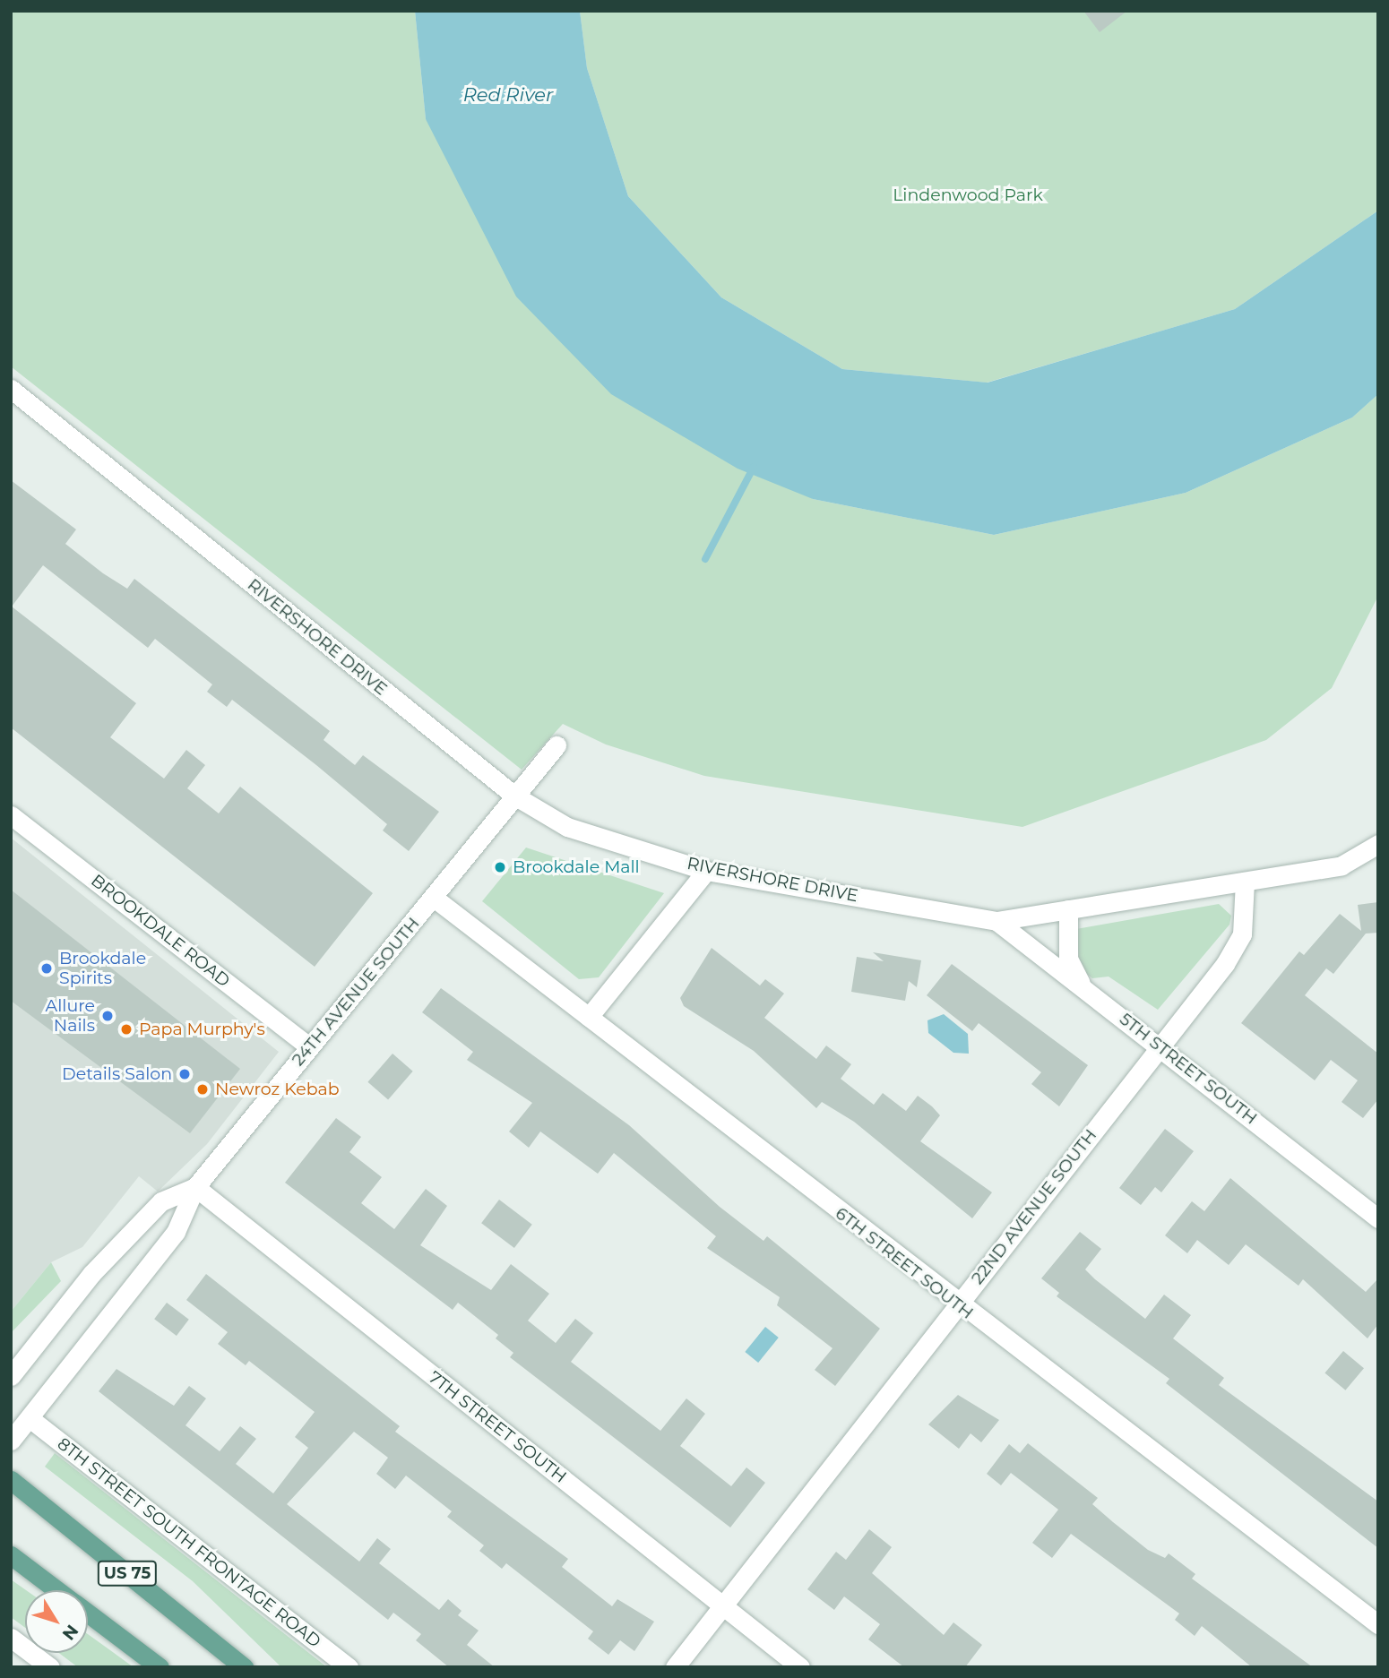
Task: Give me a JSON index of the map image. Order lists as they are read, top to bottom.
{
  "streets": {
    "main road": ["US 75"],
    "street": [
      "RIVERSHORE DRIVE",
      "BROOKDALE ROAD",
      "24TH AVENUE SOUTH",
      "5TH STREET SOUTH",
      "22ND AVENUE SOUTH",
      "6TH STREET SOUTH",
      "7TH STREET SOUTH",
      "8TH STREET SOUTH FRONTAGE ROAD"
    ]
  },
  "crossings": [
    ["RIVERSHORE DRIVE", "24TH AVENUE SOUTH"],
    ["RIVERSHORE DRIVE", "5TH STREET SOUTH"],
    ["RIVERSHORE DRIVE", "22ND AVENUE SOUTH"],
    ["BROOKDALE ROAD", "24TH AVENUE SOUTH"],
    ["24TH AVENUE SOUTH", "6TH STREET SOUTH"],
    ["24TH AVENUE SOUTH", "7TH STREET SOUTH"],
    ["24TH AVENUE SOUTH", "8TH STREET SOUTH FRONTAGE ROAD"],
    ["5TH STREET SOUTH", "22ND AVENUE SOUTH"],
    ["22ND AVENUE SOUTH", "6TH STREET SOUTH"],
    ["22ND AVENUE SOUTH", "7TH STREET SOUTH"]
  ],
  "water": ["Red River"],
  "parks": ["Lindenwood Park"],
  "places": [
    "Brookdale Mall",
    "Brookdale Spirits",
    "Allure Nails",
    "Papa Murphy's",
    "Details Salon",
    "Newroz Kebab"
  ],
  "north": "bottom right"
}
